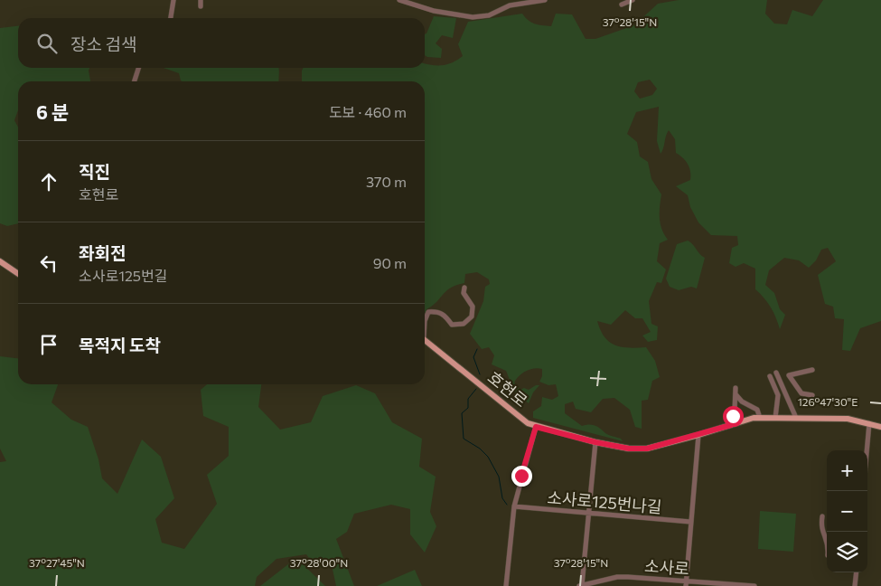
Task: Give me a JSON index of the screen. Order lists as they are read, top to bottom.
{
  "streets": {
    "main road": ["호현로"],
    "street": ["소사로125번나길", "소사로"]
  },
  "page": {
    "search": "장소 검색",
    "heading": ["6 분", "도보 · 460 m"],
    "list": [
      ["직진", "호현로", "370 m"],
      ["좌회전", "소사로125번길", "90 m"],
      "목적지 도착"
    ],
    "map_buttons": ["+", "−"]
  },
  "coordinates": [
    "37°28'15\"N",
    "126°47'30\"E",
    "37°27'45\"N",
    "37°28'00\"N"
  ]
}
